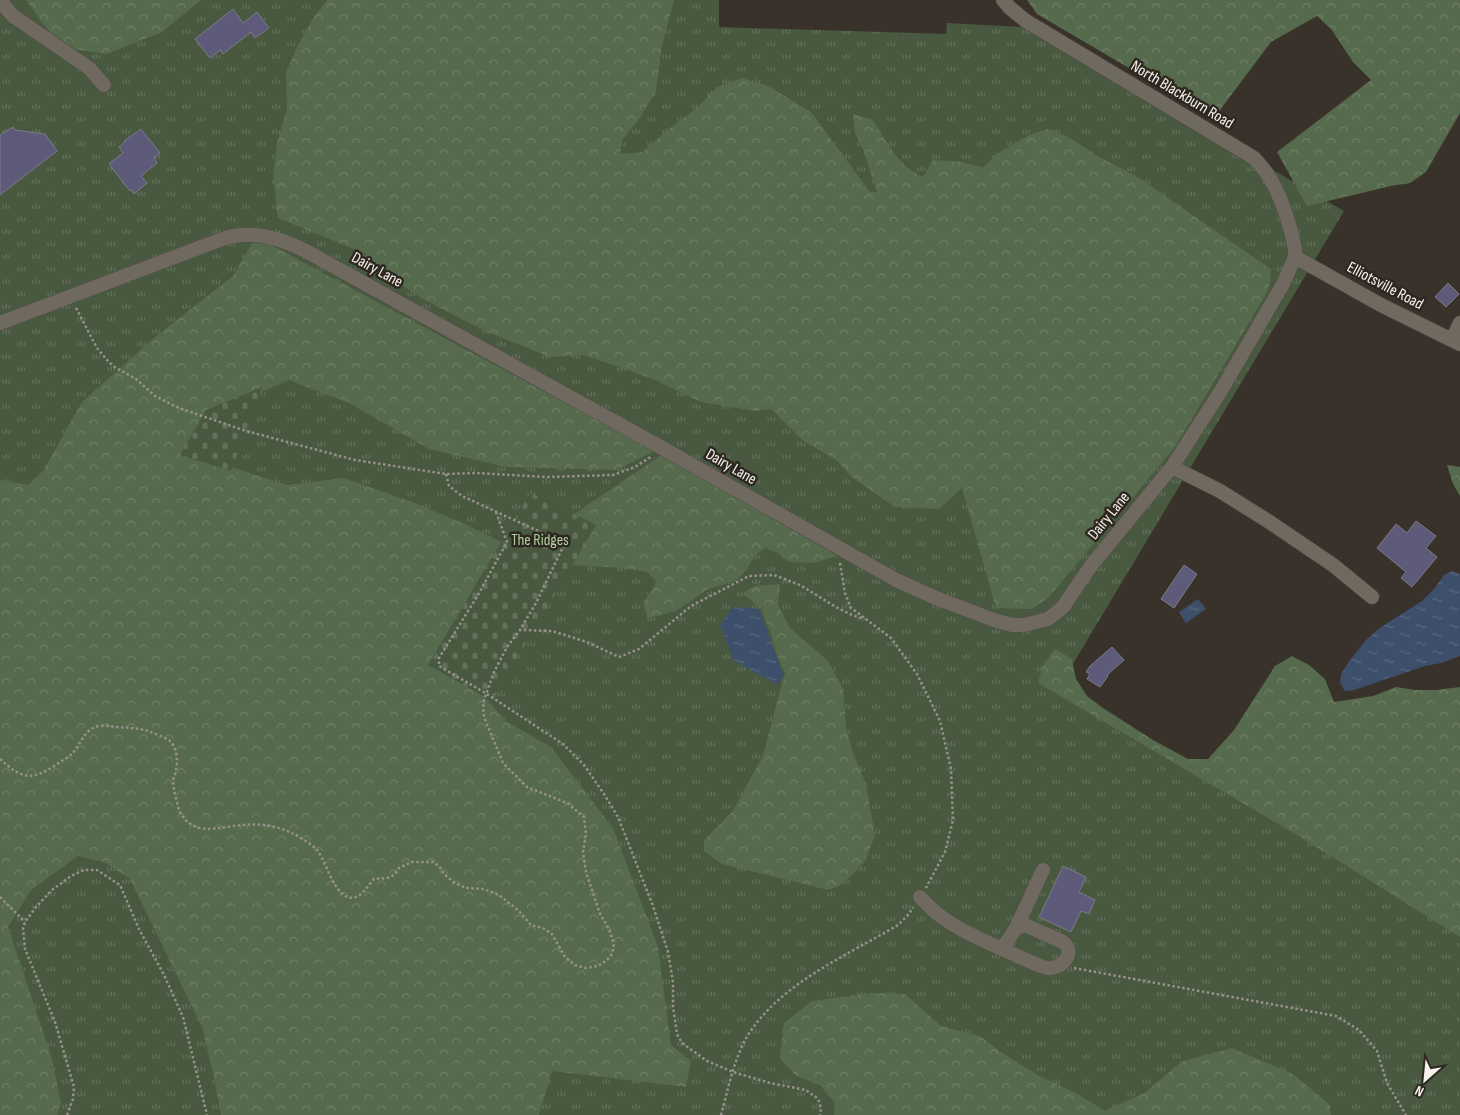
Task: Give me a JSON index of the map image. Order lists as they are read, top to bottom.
{
  "streets": {
    "street": ["North Blackburn Road", "Dairy Lane", "Elliotsville Road"]
  },
  "crossings": [
    ["North Blackburn Road", "Dairy Lane"],
    ["North Blackburn Road", "Elliotsville Road"],
    ["Dairy Lane", "Elliotsville Road"]
  ],
  "parks": ["The Ridges"],
  "north": "bottom left"
}
